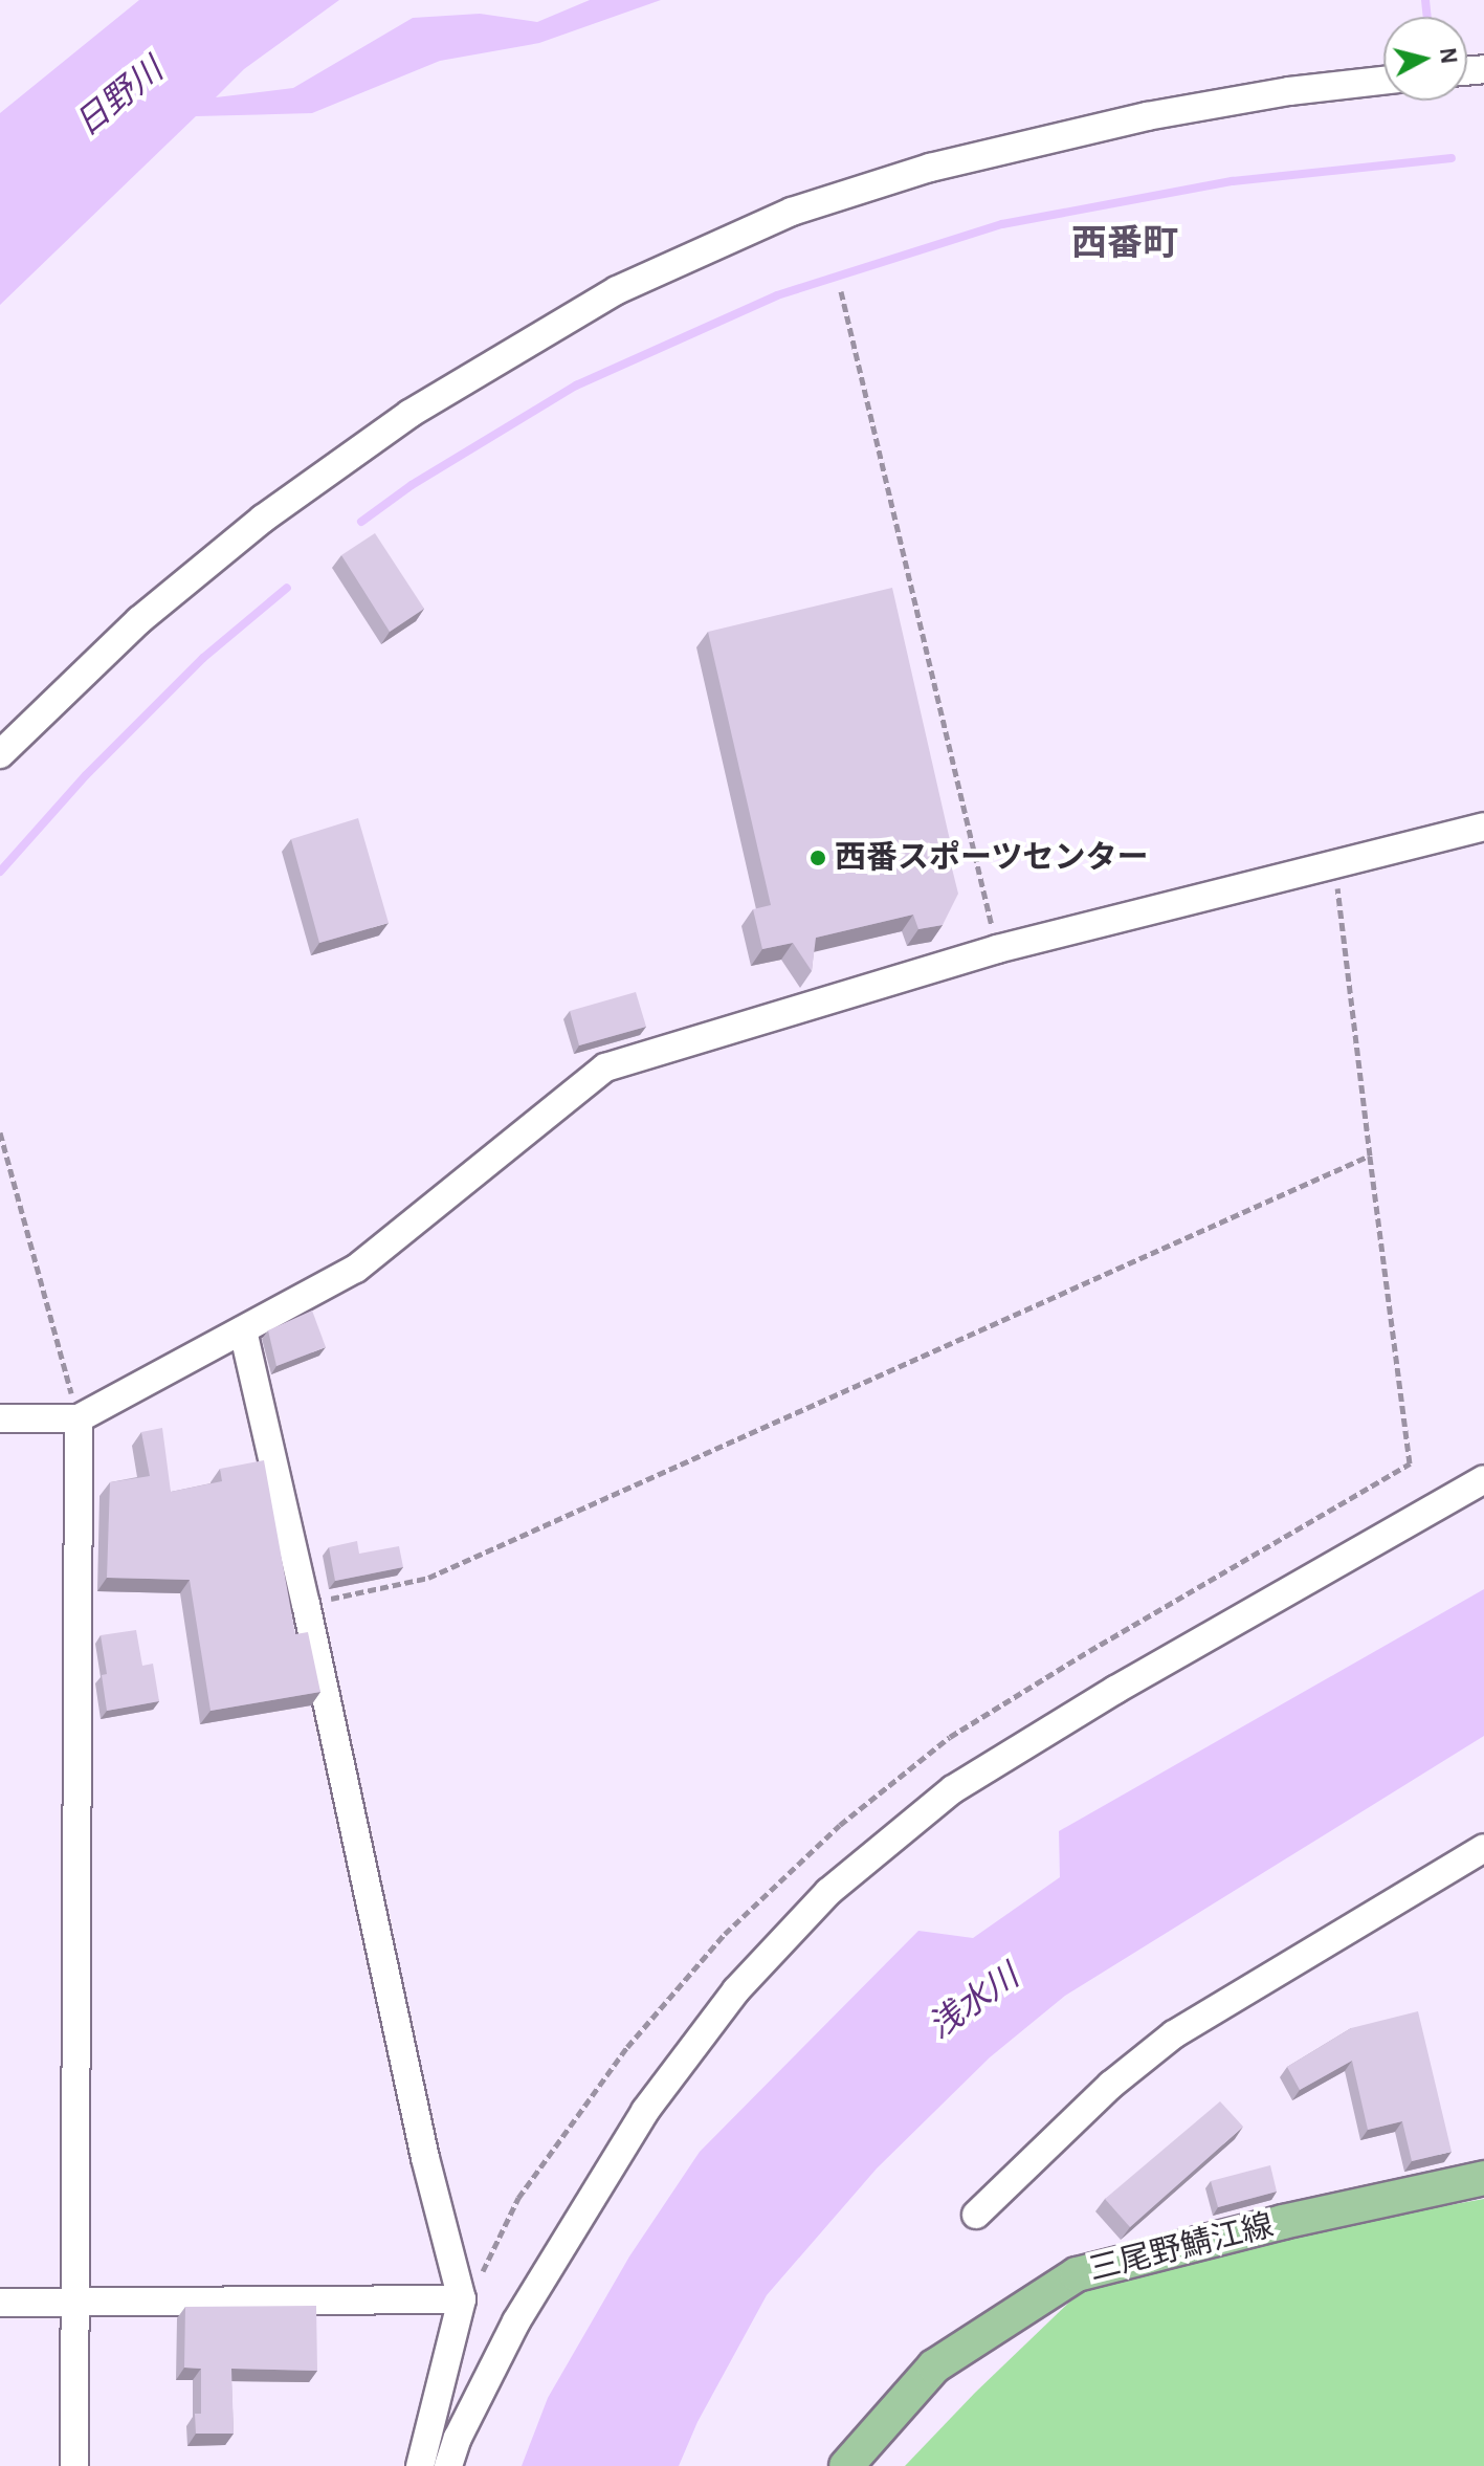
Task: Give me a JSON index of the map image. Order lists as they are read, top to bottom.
{
  "streets": {
    "main road": ["三尾野鯖江線"]
  },
  "districts": ["西番町"],
  "water": ["日野川", "浅水川"],
  "places": ["西番スポーツセンター"],
  "north": "right"
}
